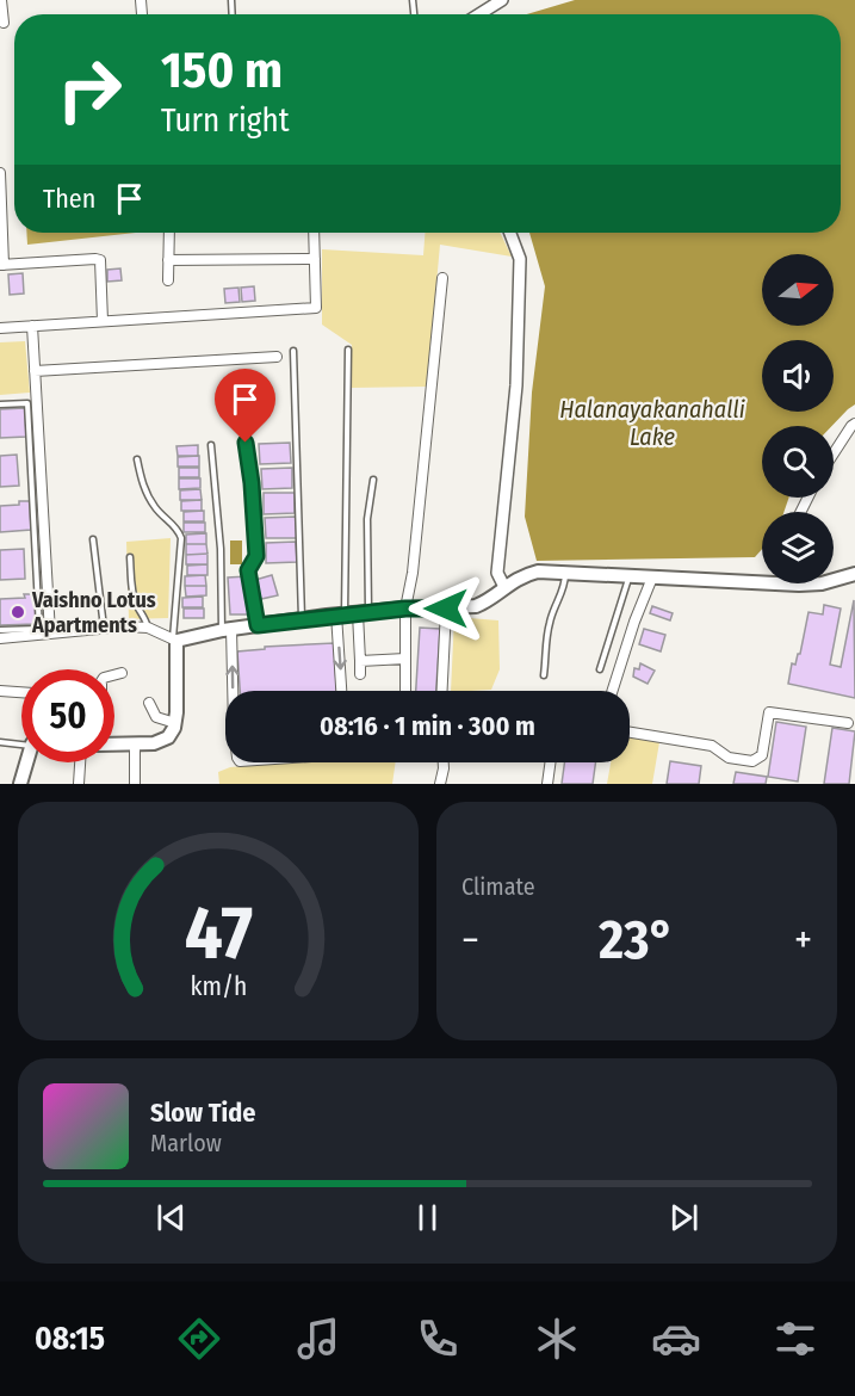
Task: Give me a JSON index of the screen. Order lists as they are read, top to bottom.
{
  "water": ["Halanayakanahalli Lake"],
  "places": ["Vaishno Lotus Apartments"],
  "north": "right",
  "page": {
    "turn": ["150 m", "Turn right"],
    "then": "Then",
    "limit": "50",
    "trip": "08:16 · 1 min · 300 m",
    "tile": "Climate",
    "heat": ["−", "23°", "+"],
    "song": ["Slow Tide", "Marlow"],
    "tabs": "08:15",
    "gauge": ["47", "km/h"]
  }
}
